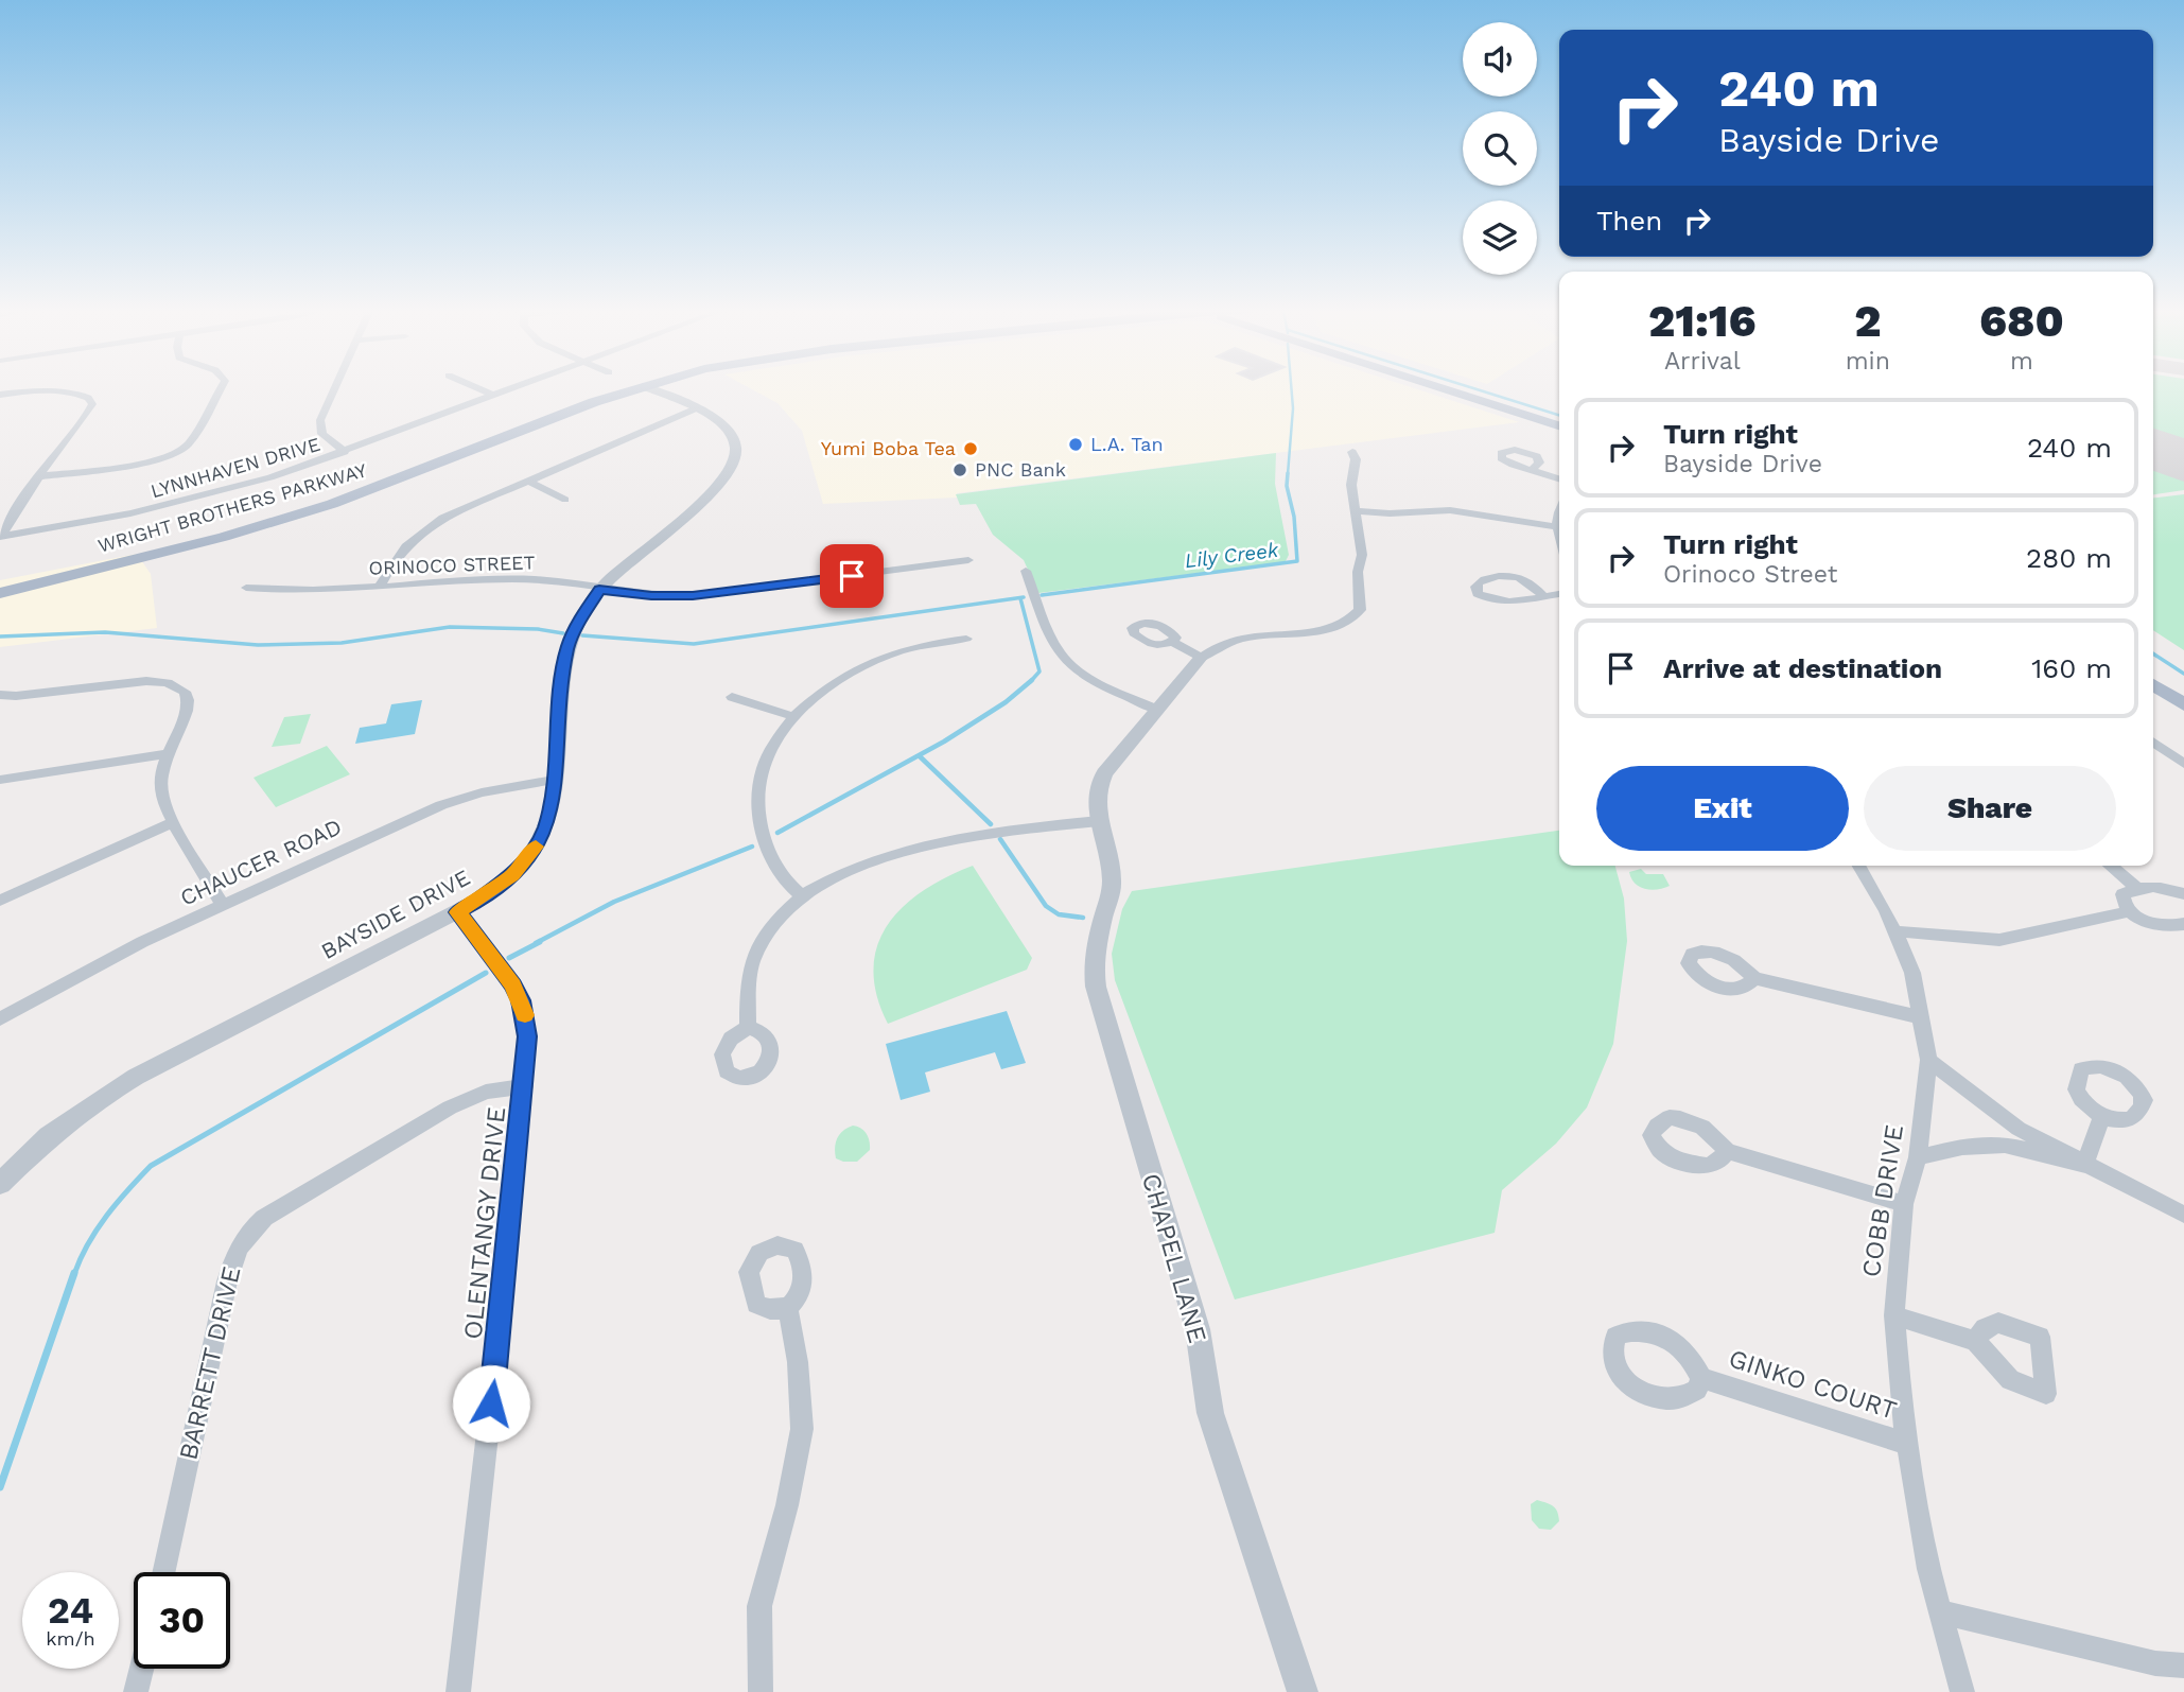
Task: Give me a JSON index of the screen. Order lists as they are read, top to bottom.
{
  "streets": {
    "main road": ["WRIGHT BROTHERS PARKWAY"],
    "street": [
      "LYNNHAVEN DRIVE",
      "ORINOCO STREET",
      "CHAUCER ROAD",
      "BAYSIDE DRIVE",
      "COBB DRIVE",
      "OLENTANGY DRIVE",
      "CHAPEL LANE",
      "BARRETT DRIVE",
      "GINKO COURT"
    ]
  },
  "crossings": [
    ["ORINOCO STREET", "BAYSIDE DRIVE"],
    ["CHAUCER ROAD", "BAYSIDE DRIVE"],
    ["BAYSIDE DRIVE", "OLENTANGY DRIVE"],
    ["COBB DRIVE", "GINKO COURT"],
    ["OLENTANGY DRIVE", "BARRETT DRIVE"]
  ],
  "water": ["Lily Creek"],
  "places": ["L.A. Tan", "Yumi Boba Tea", "PNC Bank"],
  "page": {
    "turn": ["240 m", "Bayside Drive"],
    "then": "Then",
    "eta": [
      "21:16",
      "Arrival",
      "2",
      "min",
      "680",
      "m"
    ],
    "list": [
      {
        "name": "Turn right",
        "note": "Bayside Drive",
        "value": "240 m"
      },
      {
        "name": "Turn right",
        "note": "Orinoco Street",
        "value": "280 m"
      },
      {
        "name": "Arrive at destination",
        "value": "160 m"
      }
    ],
    "buttons": ["Exit", "Share"],
    "speed": "24 km/h",
    "limit": "30"
  }
}
